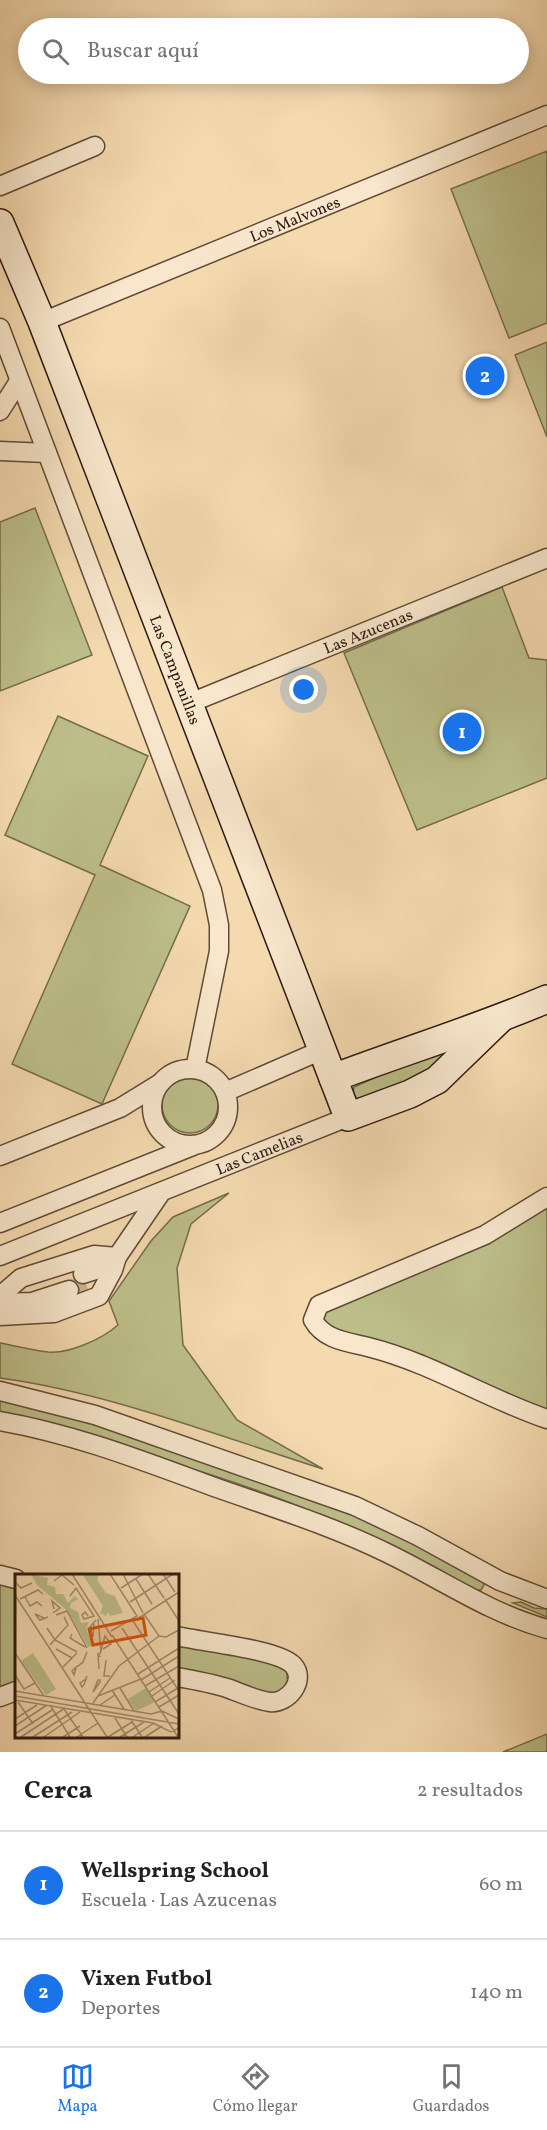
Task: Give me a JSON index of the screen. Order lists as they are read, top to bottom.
{
  "streets": {
    "street": [
      "Los Malvones",
      "Las Azucenas",
      "Las Campanillas",
      "Las Camelias"
    ]
  },
  "crossings": [
    ["Los Malvones", "Las Campanillas"],
    ["Las Azucenas", "Las Campanillas"],
    ["Las Campanillas", "Las Camelias"]
  ],
  "page": {
    "search": "Buscar aquí",
    "pins": ["2", "1"],
    "heading": ["Cerca", "2 resultados"],
    "list": [
      {
        "mark": "1",
        "name": "Wellspring School",
        "note": "Escuela · Las Azucenas",
        "value": "60 m"
      },
      {
        "mark": "2",
        "name": "Vixen Futbol",
        "note": "Deportes",
        "value": "140 m"
      }
    ],
    "nav": ["Mapa", "Cómo llegar", "Guardados"]
  }
}
